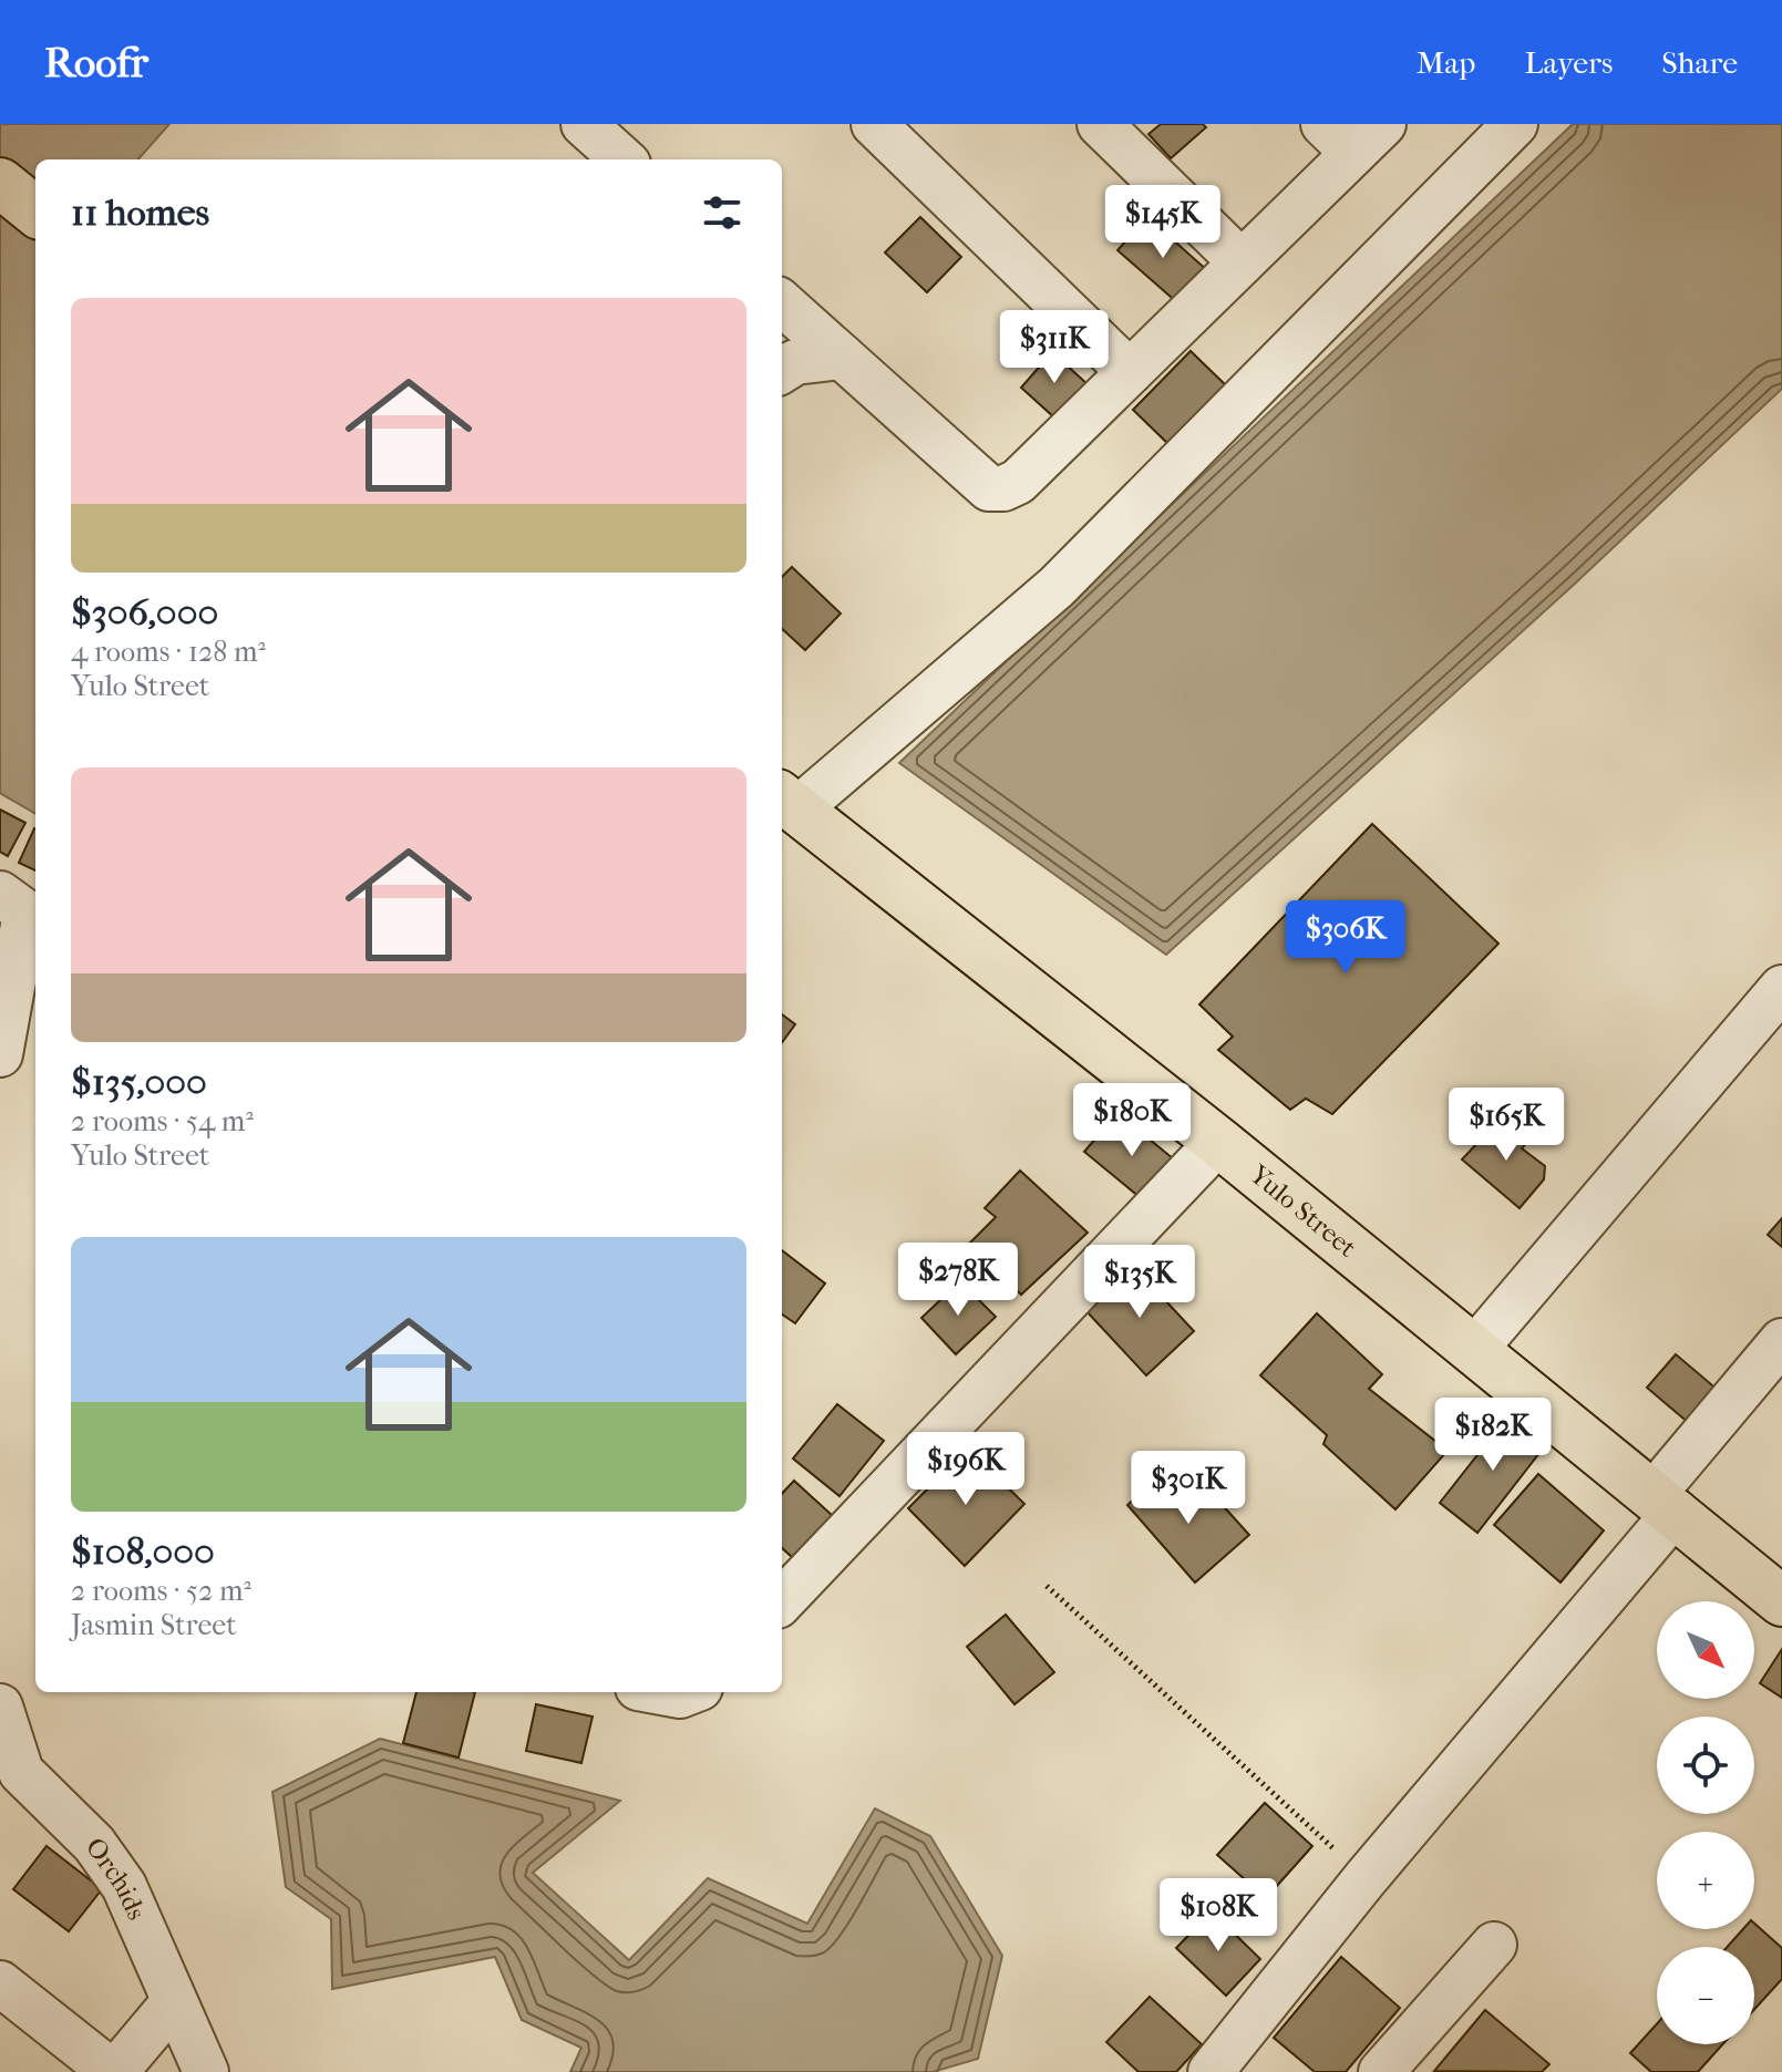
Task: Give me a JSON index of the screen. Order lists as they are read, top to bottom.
{
  "streets": {
    "main road": ["Yulo Street"],
    "street": ["Orchids"]
  },
  "north": "bottom right",
  "page": {
    "header": "Roofr",
    "nav": ["Map", "Layers", "Share"],
    "heading": "11 homes",
    "price": [
      "$145K",
      "$311K",
      "$306K",
      "$180K",
      "$165K",
      "$278K",
      "$135K",
      "$182K",
      "$196K",
      "$301K",
      "$108K"
    ],
    "list": [
      {
        "name": "$306,000",
        "note": "4 rooms · 128 m² · Yulo Street"
      },
      {
        "name": "$135,000",
        "note": "2 rooms · 54 m² · Yulo Street"
      },
      {
        "name": "$108,000",
        "note": "2 rooms · 52 m² · Jasmin Street"
      }
    ],
    "map_buttons": ["+", "−"]
  }
}
